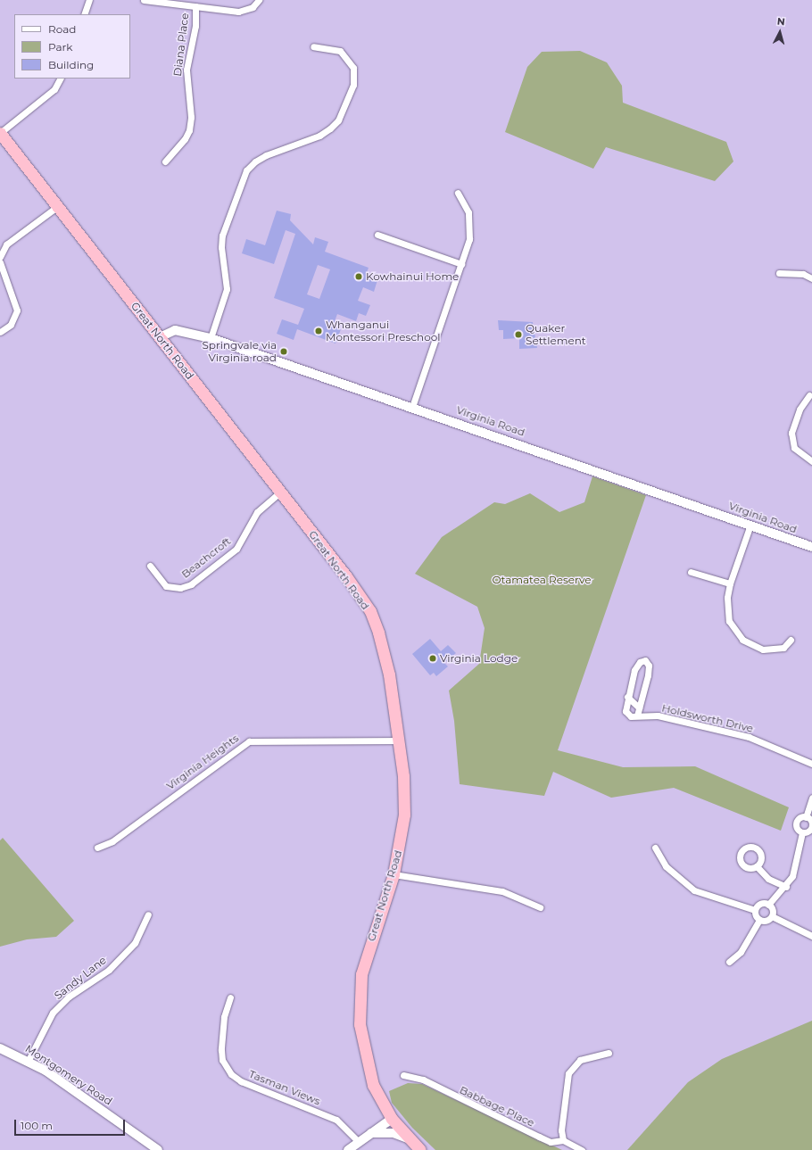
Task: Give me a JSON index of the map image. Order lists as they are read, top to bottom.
{
  "streets": {
    "highway": ["Great North Road"],
    "street": [
      "Diana Place",
      "Virginia Road",
      "Beachcroft",
      "Holdsworth Drive",
      "Virginia Heights",
      "Sandy Lane",
      "Montgomery Road",
      "Tasman Views",
      "Babbage Place"
    ]
  },
  "crossings": [
    ["Great North Road", "Virginia Road"],
    ["Great North Road", "Beachcroft"],
    ["Great North Road", "Virginia Heights"],
    ["Sandy Lane", "Montgomery Road"]
  ],
  "parks": ["Otamatea Reserve"],
  "places": [
    "Kowhainui Home",
    "Whanganui Montessori Preschool",
    "Quaker Settlement",
    "Springvale via Virginia road",
    "Virginia Lodge"
  ],
  "legend": ["Road", "Park", "Building"],
  "scale_bar": "100 m",
  "north": "top"
}
